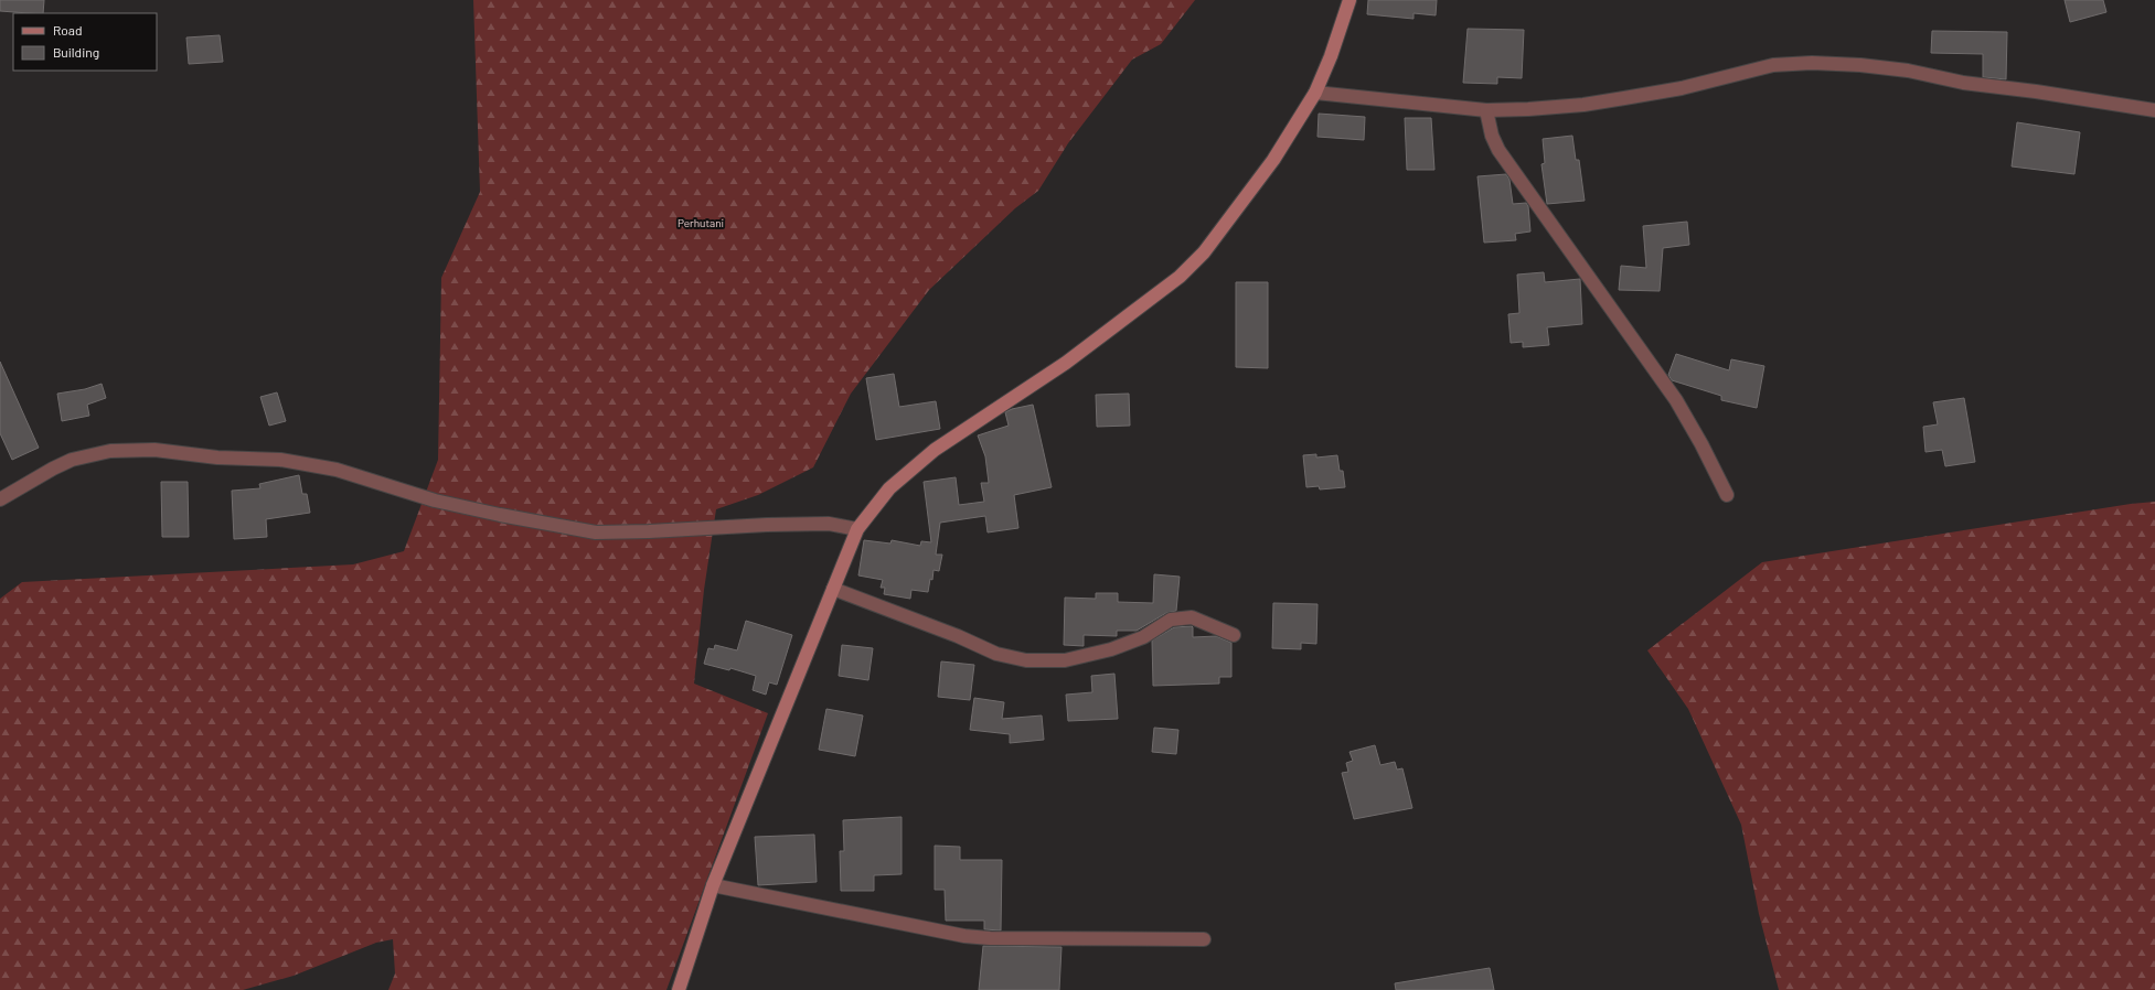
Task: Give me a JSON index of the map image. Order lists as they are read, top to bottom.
{
  "parks": ["Perhutani"],
  "legend": ["Road", "Building"]
}
